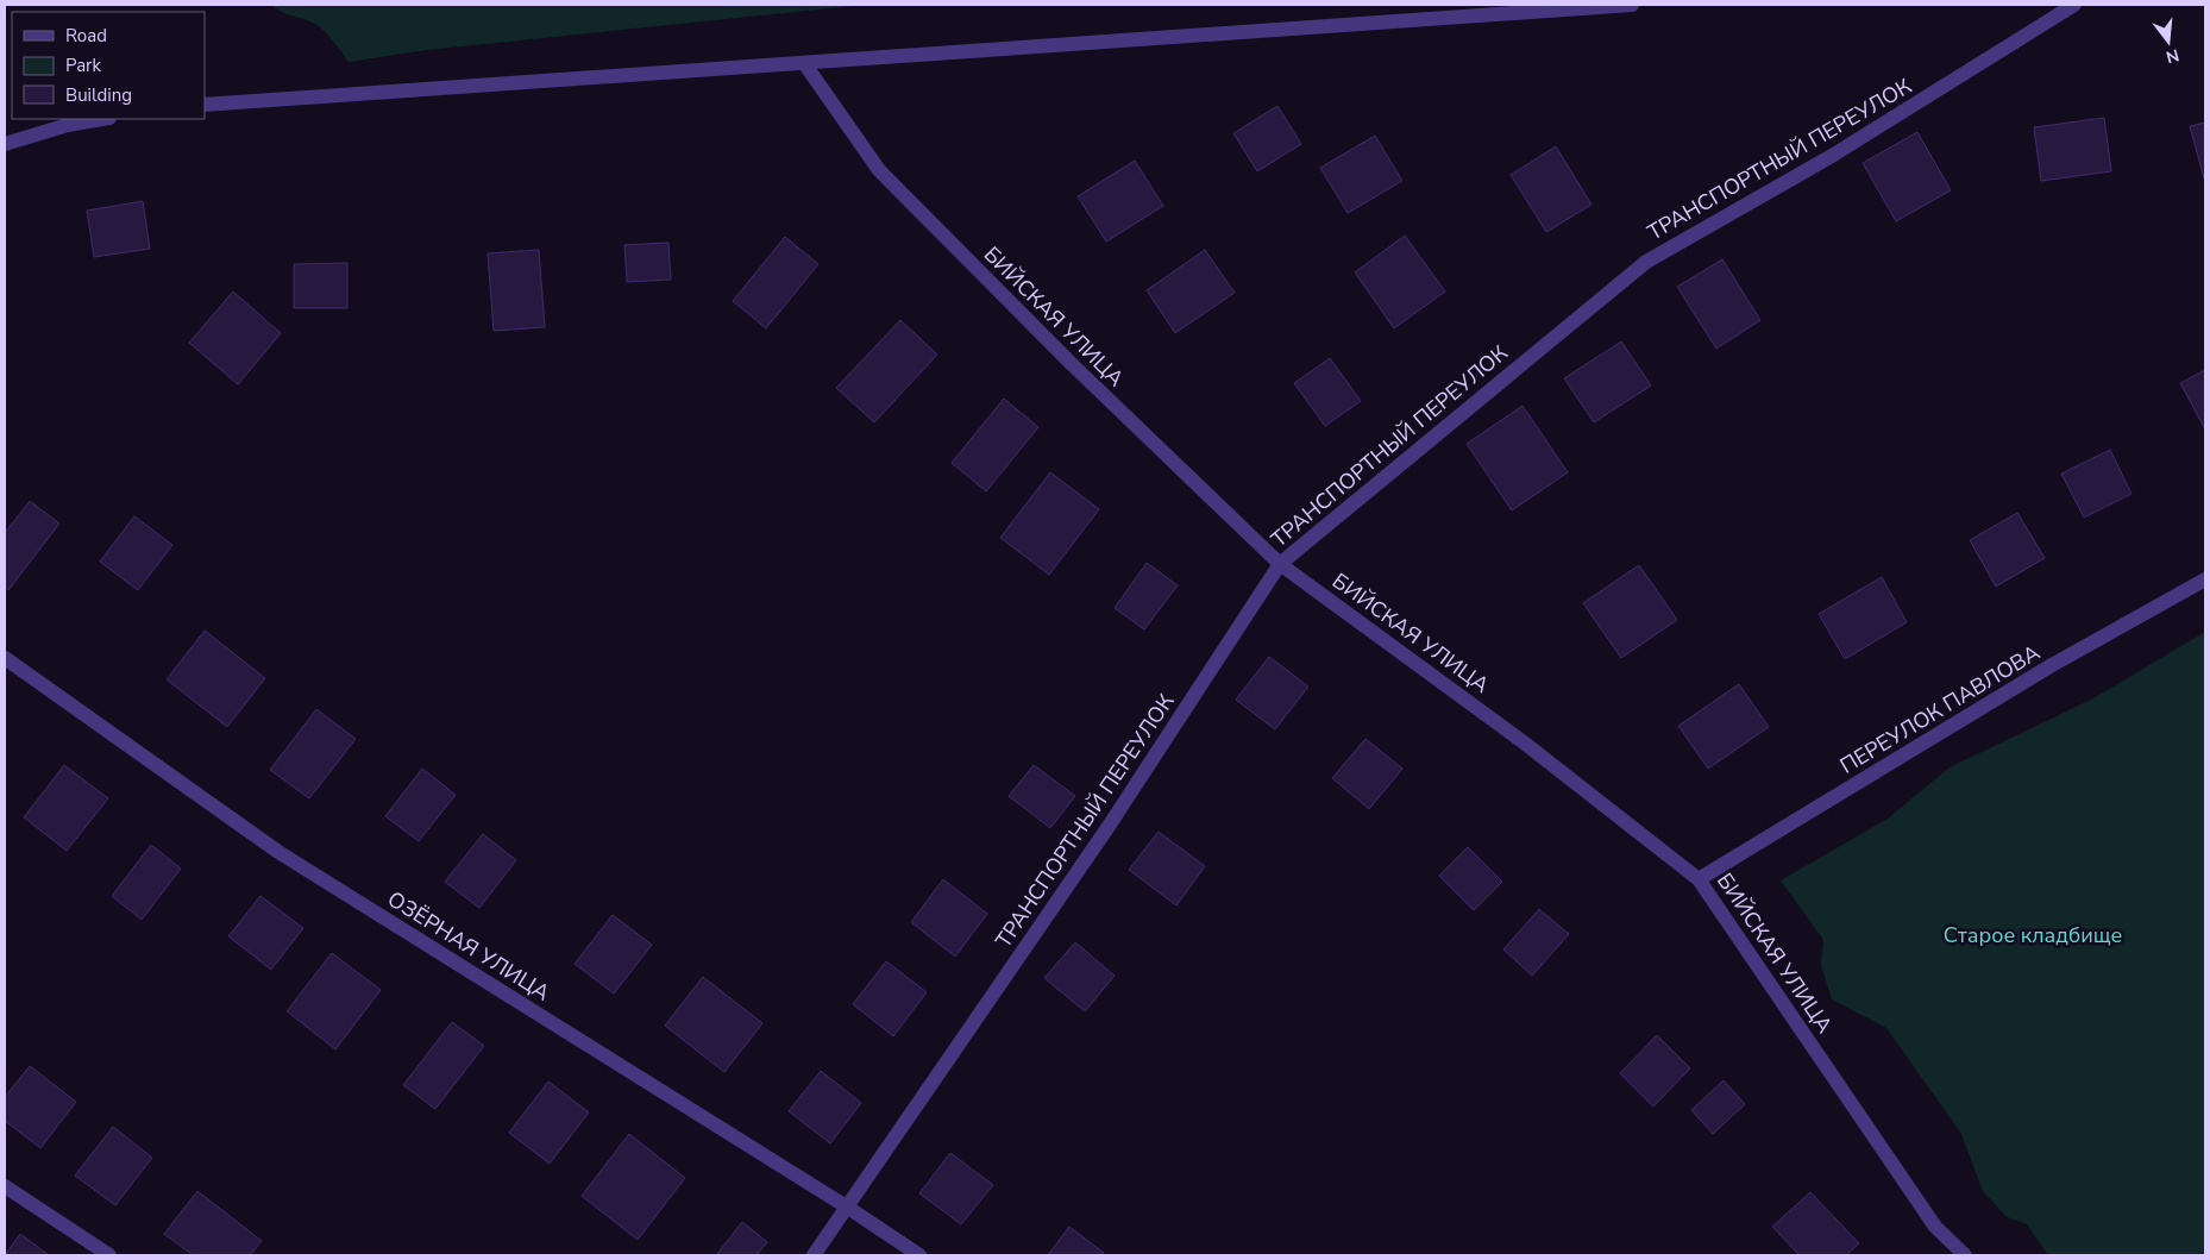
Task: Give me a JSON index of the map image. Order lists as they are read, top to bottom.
{
  "streets": {
    "street": [
      "ТРАНСПОРТНЫЙ ПЕРЕУЛОК",
      "БИЙСКАЯ УЛИЦА",
      "ПЕРЕУЛОК ПАВЛОВА",
      "ОЗЁРНАЯ УЛИЦА"
    ]
  },
  "crossings": [
    ["ТРАНСПОРТНЫЙ ПЕРЕУЛОК", "БИЙСКАЯ УЛИЦА"],
    ["ТРАНСПОРТНЫЙ ПЕРЕУЛОК", "ОЗЁРНАЯ УЛИЦА"],
    ["БИЙСКАЯ УЛИЦА", "ПЕРЕУЛОК ПАВЛОВА"]
  ],
  "parks": ["Старое кладбище"],
  "legend": ["Road", "Park", "Building"],
  "north": "bottom"
}
